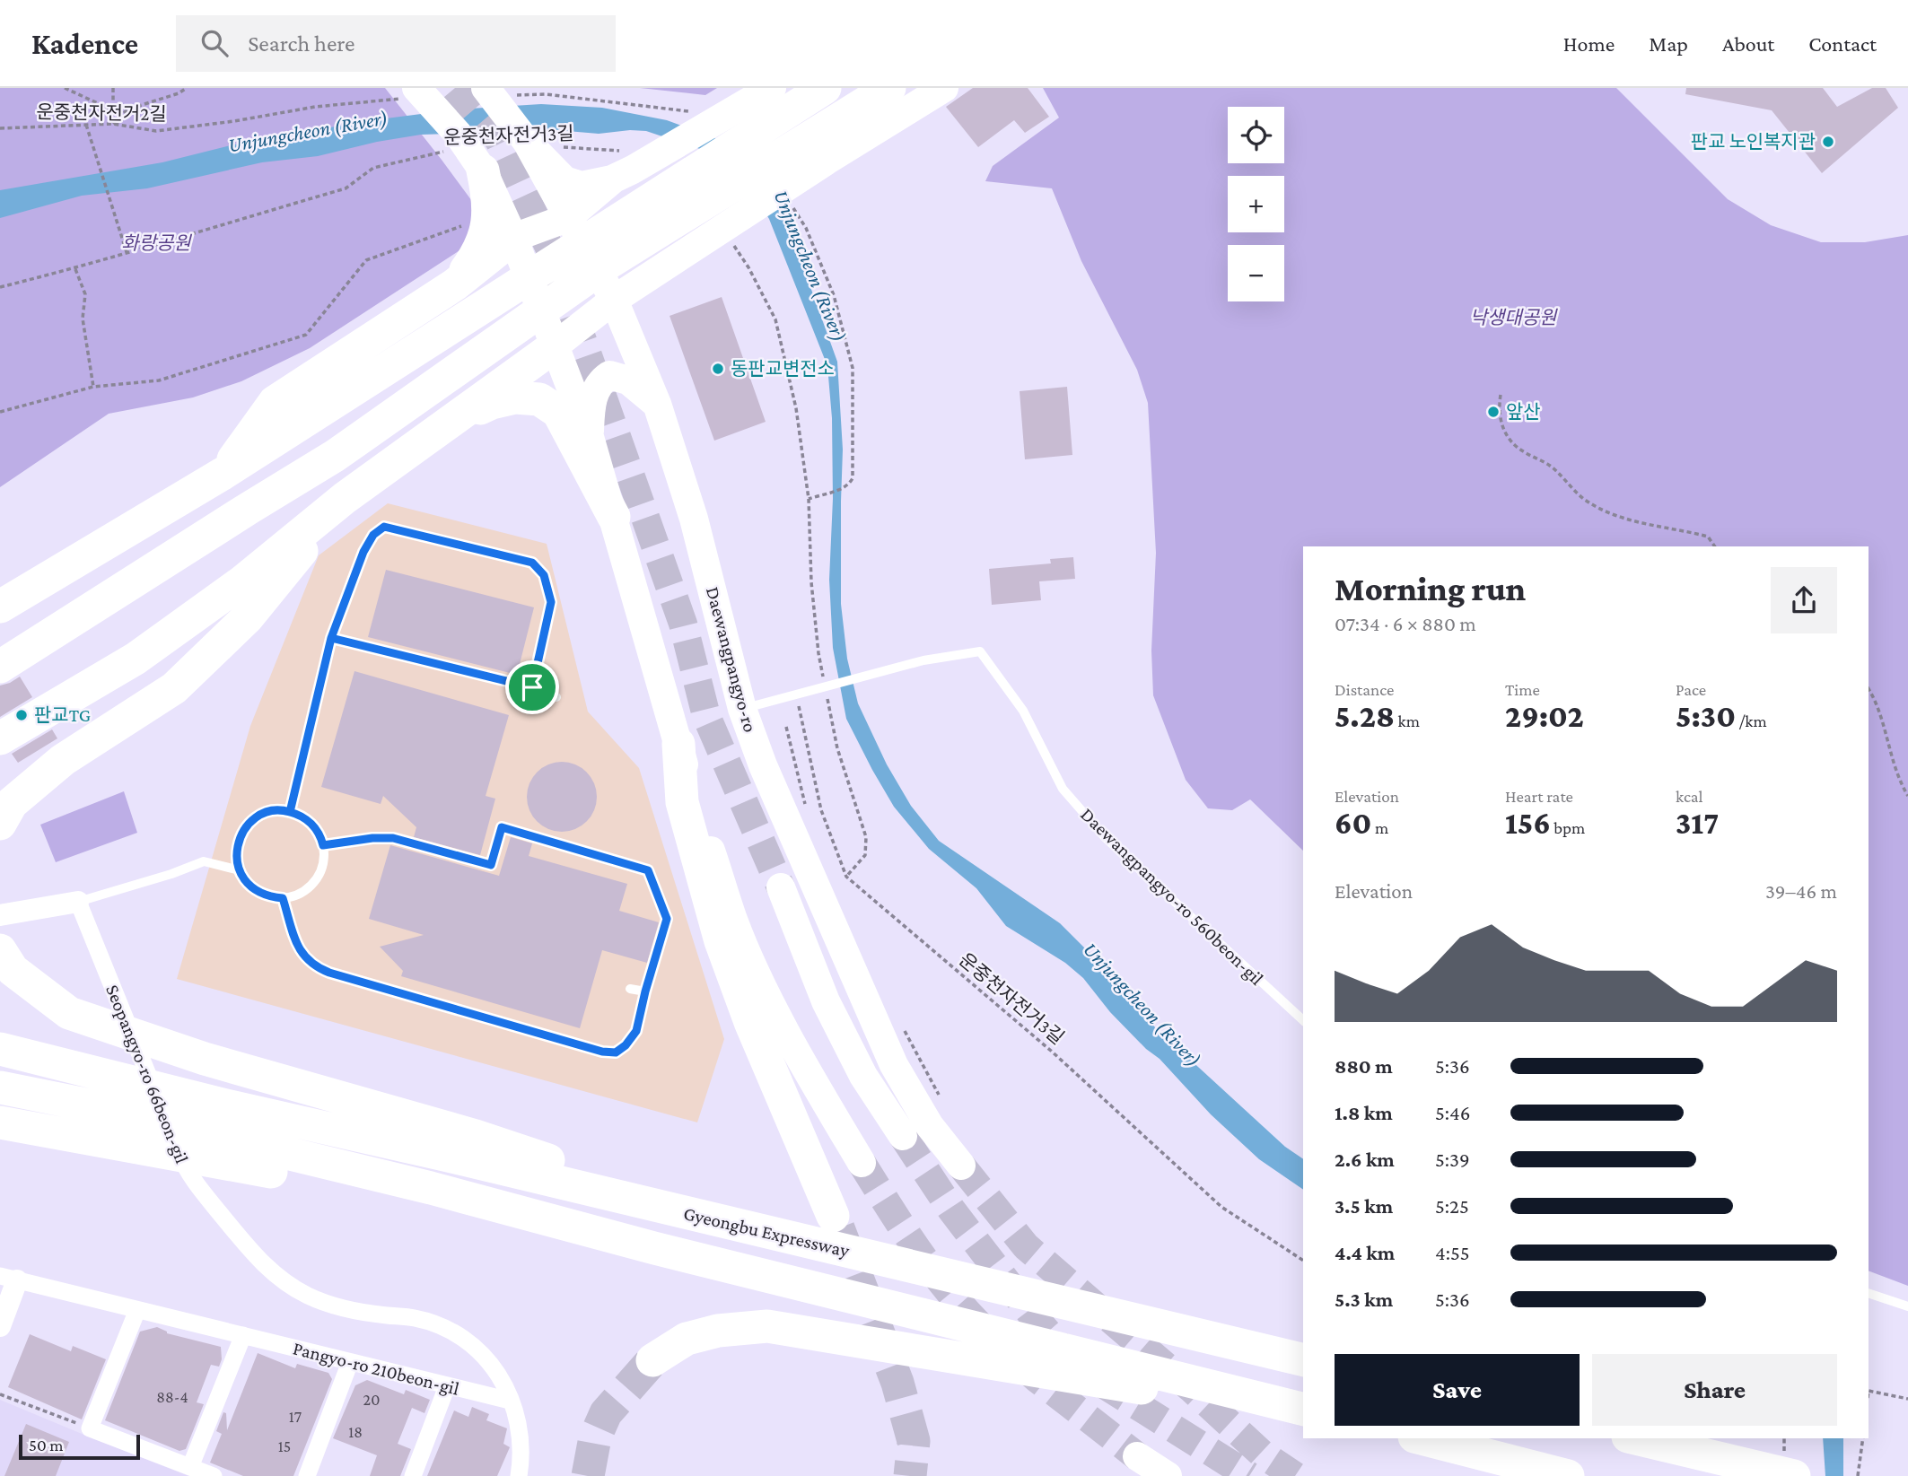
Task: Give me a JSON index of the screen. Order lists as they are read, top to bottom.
{
  "streets": {
    "highway": ["Gyeongbu Expressway"],
    "main road": ["Daewangpangyo-ro"],
    "street": ["Seopangyo-ro 66beon-gil", "Pangyo-ro 210beon-gil"],
    "lane": ["Daewangpangyo-ro 560beon-gil"],
    "path": ["운중천자전거2길", "운중천자전거3길"]
  },
  "crossings": [
    ["운중천자전거3길", "Daewangpangyo-ro"],
    ["운중천자전거3길", "Daewangpangyo-ro 560beon-gil"],
    ["Seopangyo-ro 66beon-gil", "Pangyo-ro 210beon-gil"]
  ],
  "water": ["Unjungcheon (River)"],
  "parks": ["화랑공원", "낙생대공원"],
  "places": [
    "판교 노인복지관",
    "동판교변전소",
    "앞산",
    "판교TG"
  ],
  "house_numbers": [
    "88-4",
    "20",
    "17",
    "18",
    "15"
  ],
  "scale_bar": "50 m",
  "page": {
    "header": "Kadence",
    "search": "Search here",
    "nav": [
      "Home",
      "Map",
      "About",
      "Contact"
    ],
    "map_buttons": ["+", "−"],
    "heading": ["Morning run", "07:34 · 6 × 880 m"],
    "stats": [
      ["Distance", "5.28 km"],
      ["Time", "29:02"],
      ["Pace", "5:30 /km"],
      ["Elevation", "60 m"],
      ["Heart rate", "156 bpm"],
      ["kcal", "317"]
    ],
    "chart": ["Elevation", "39–46 m"],
    "list": [
      {
        "name": "880 m",
        "note": "5:36"
      },
      {
        "name": "1.8 km",
        "note": "5:46"
      },
      {
        "name": "2.6 km",
        "note": "5:39"
      },
      {
        "name": "3.5 km",
        "note": "5:25"
      },
      {
        "name": "4.4 km",
        "note": "4:55"
      },
      {
        "name": "5.3 km",
        "note": "5:36"
      }
    ],
    "buttons": ["Save", "Share"],
    "scale": "50 m"
  }
}
